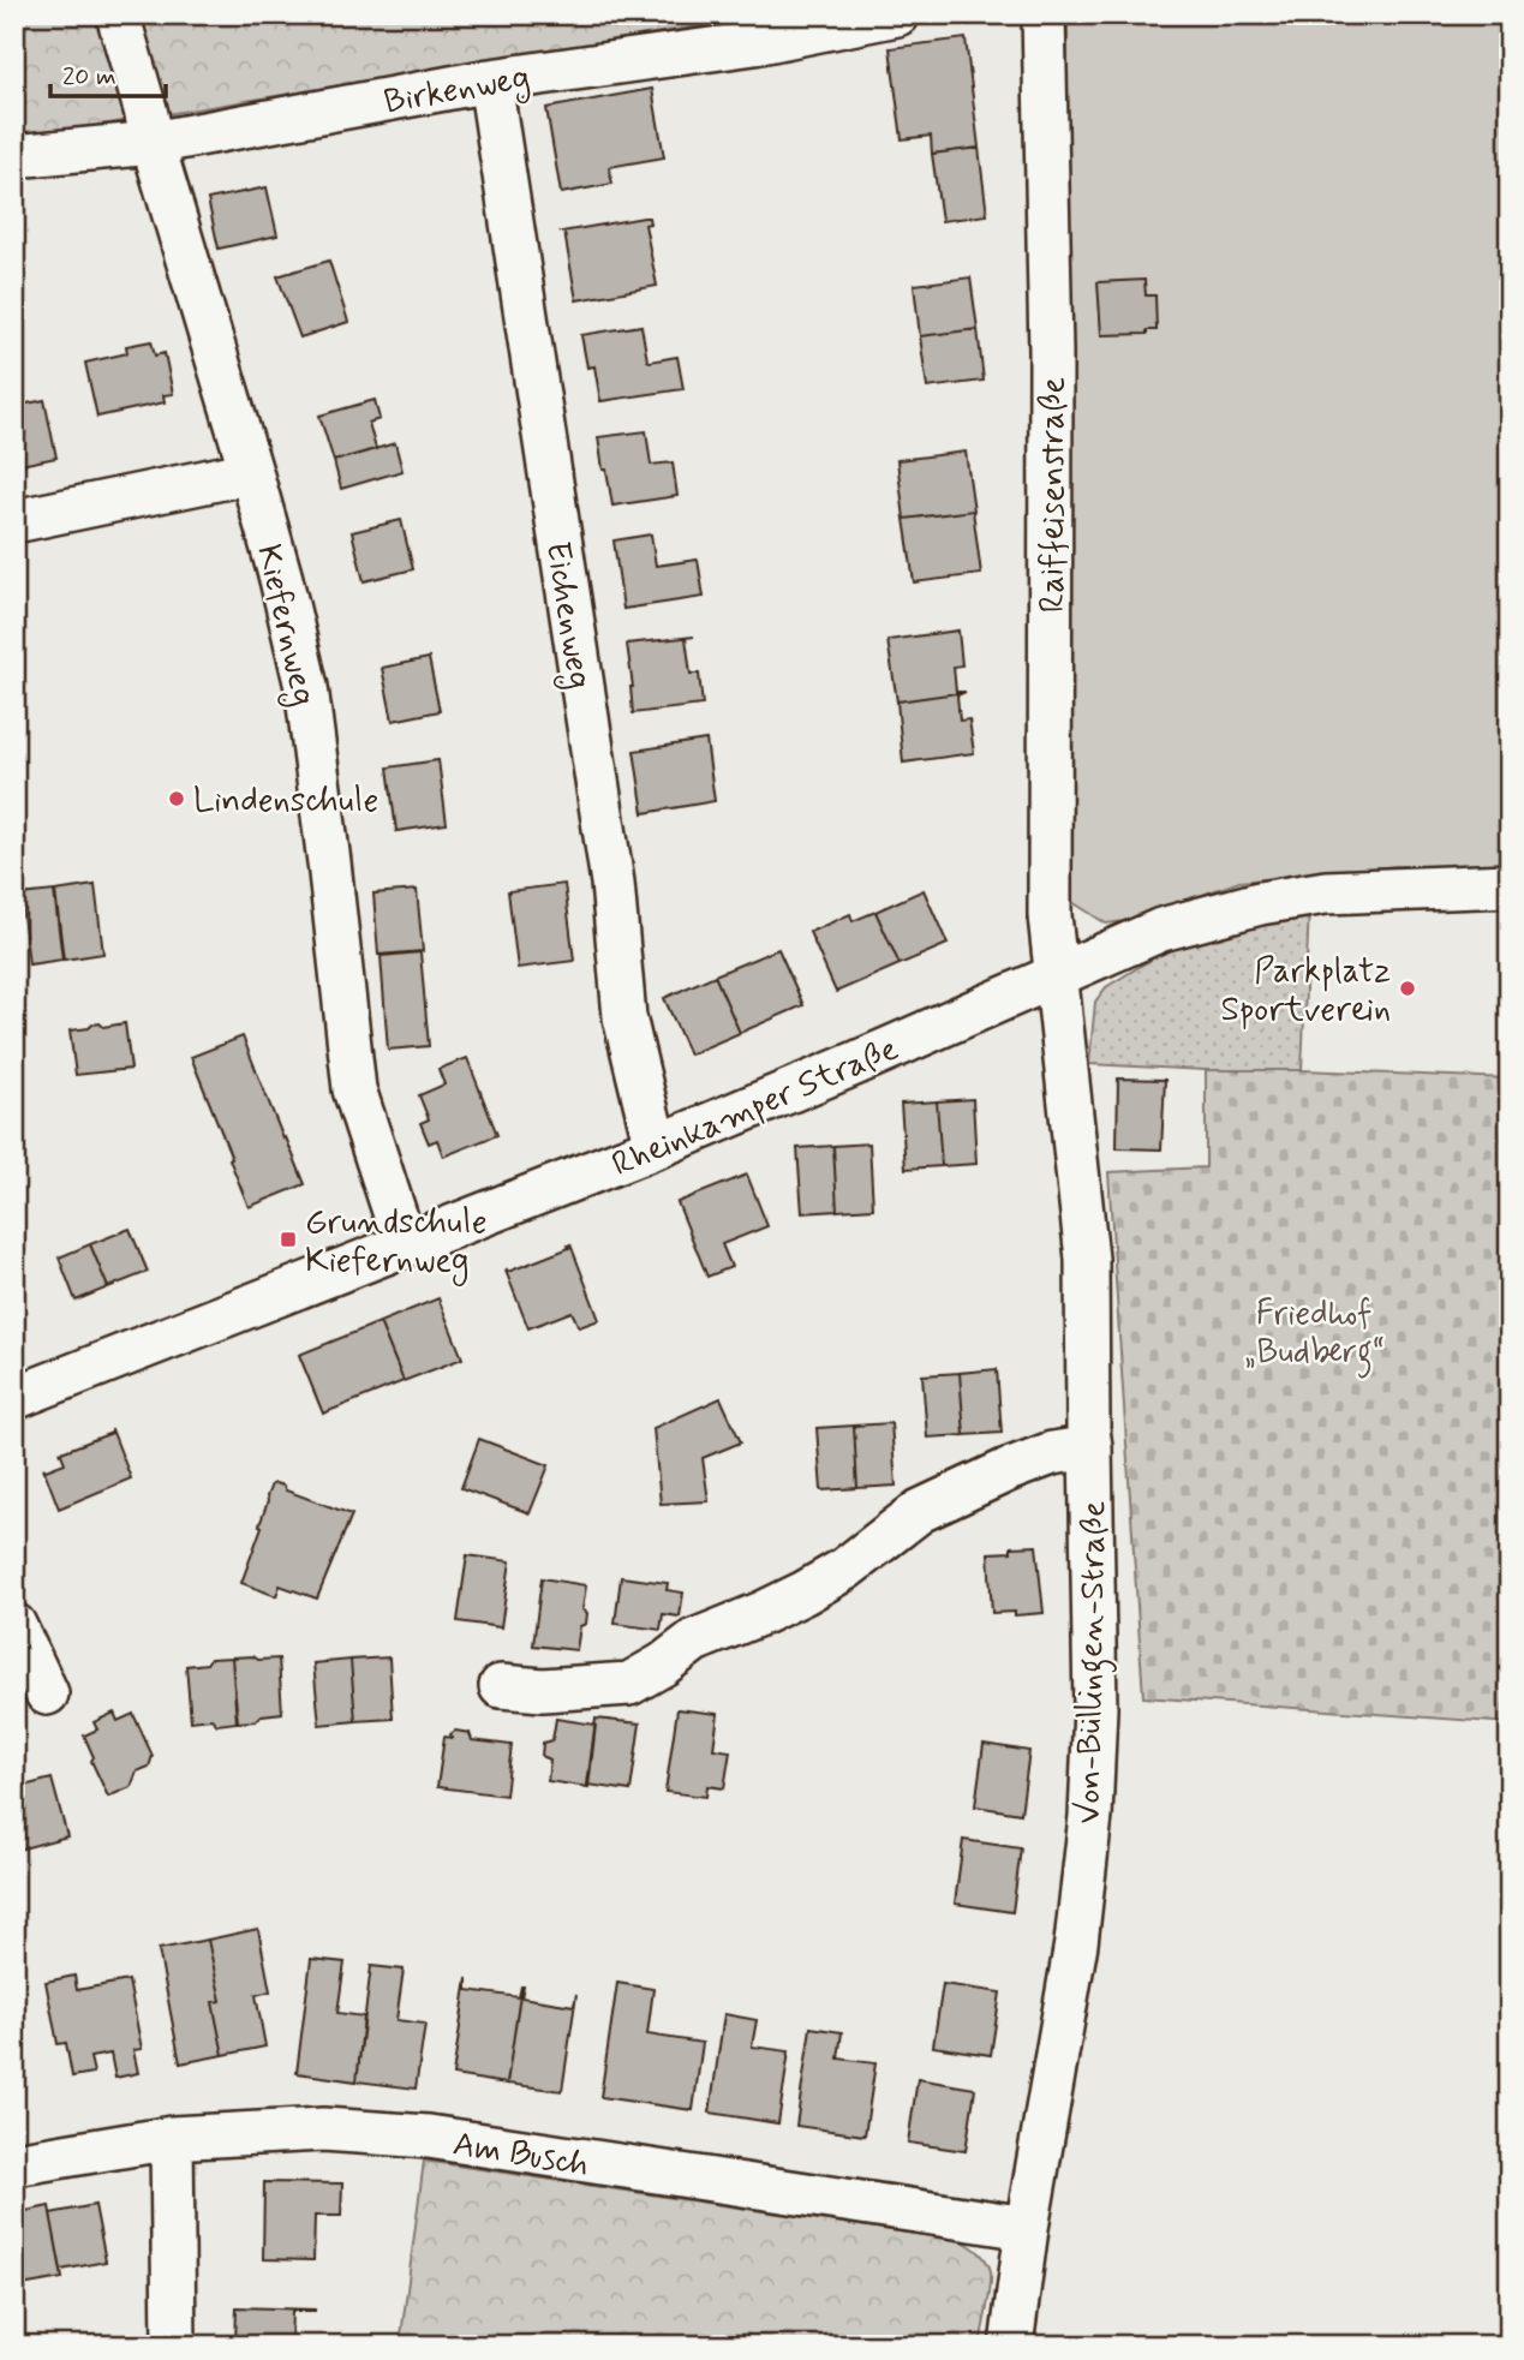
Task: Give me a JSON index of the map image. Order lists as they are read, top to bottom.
{
  "streets": {
    "street": [
      "Birkenweg",
      "Raiffeisenstraße",
      "Eichenweg",
      "Kiefernweg",
      "Rheinkamper Straße",
      "Von-Büllingen-Straße",
      "Am Busch"
    ]
  },
  "crossings": [
    ["Birkenweg", "Eichenweg"],
    ["Birkenweg", "Kiefernweg"],
    ["Raiffeisenstraße", "Rheinkamper Straße"],
    ["Raiffeisenstraße", "Von-Büllingen-Straße"],
    ["Eichenweg", "Rheinkamper Straße"],
    ["Kiefernweg", "Rheinkamper Straße"],
    ["Rheinkamper Straße", "Von-Büllingen-Straße"],
    ["Von-Büllingen-Straße", "Am Busch"]
  ],
  "parks": ["Friedhof „Budberg“"],
  "places": {
    "other": ["Lindenschule", "Parkplatz Sportverein"],
    "transit": ["Grundschule Kiefernweg"]
  },
  "scale_bar": "20 m"
}
